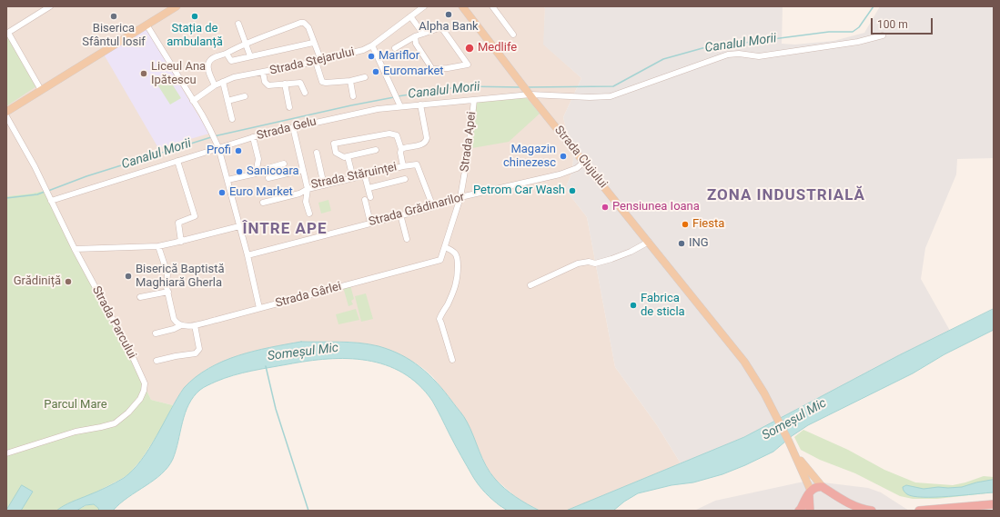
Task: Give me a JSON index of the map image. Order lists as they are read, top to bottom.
{
  "streets": {
    "main road": ["Strada Clujului"],
    "street": [
      "Strada Stejarului",
      "Strada Gelu",
      "Strada Apei",
      "Strada Stăruinței",
      "Strada Grădinarilor",
      "Strada Gârlei",
      "Strada Parcului"
    ]
  },
  "crossings": [
    ["Strada Gelu", "Strada Apei"],
    ["Strada Gelu", "Strada Clujului"],
    ["Strada Gelu", "Strada Stăruinței"],
    ["Strada Gelu", "Strada Parcului"],
    ["Strada Apei", "Strada Grădinarilor"],
    ["Strada Apei", "Strada Gârlei"],
    ["Strada Clujului", "Strada Grădinarilor"],
    ["Strada Stăruinței", "Strada Grădinarilor"]
  ],
  "districts": ["ZONA INDUSTRIALĂ", "ÎNTRE APE"],
  "water": ["Canalul Morii", "Someșul Mic"],
  "parks": ["Parcul Mare"],
  "places": [
    "Alpha Bank",
    "Biserica Sfântul Iosif",
    "Stația de ambulanță",
    "Medlife",
    "Mariflor",
    "Euromarket",
    "Liceul Ana Ipătescu",
    "Profi",
    "Magazin chinezesc",
    "Sanicoara",
    "Petrom Car Wash",
    "Euro Market",
    "Pensiunea Ioana",
    "Fiesta",
    "ING",
    "Biserică Baptistă Maghiară Gherla",
    "Grădiniță",
    "Fabrica de sticla"
  ],
  "scale_bar": "100 m"
}
